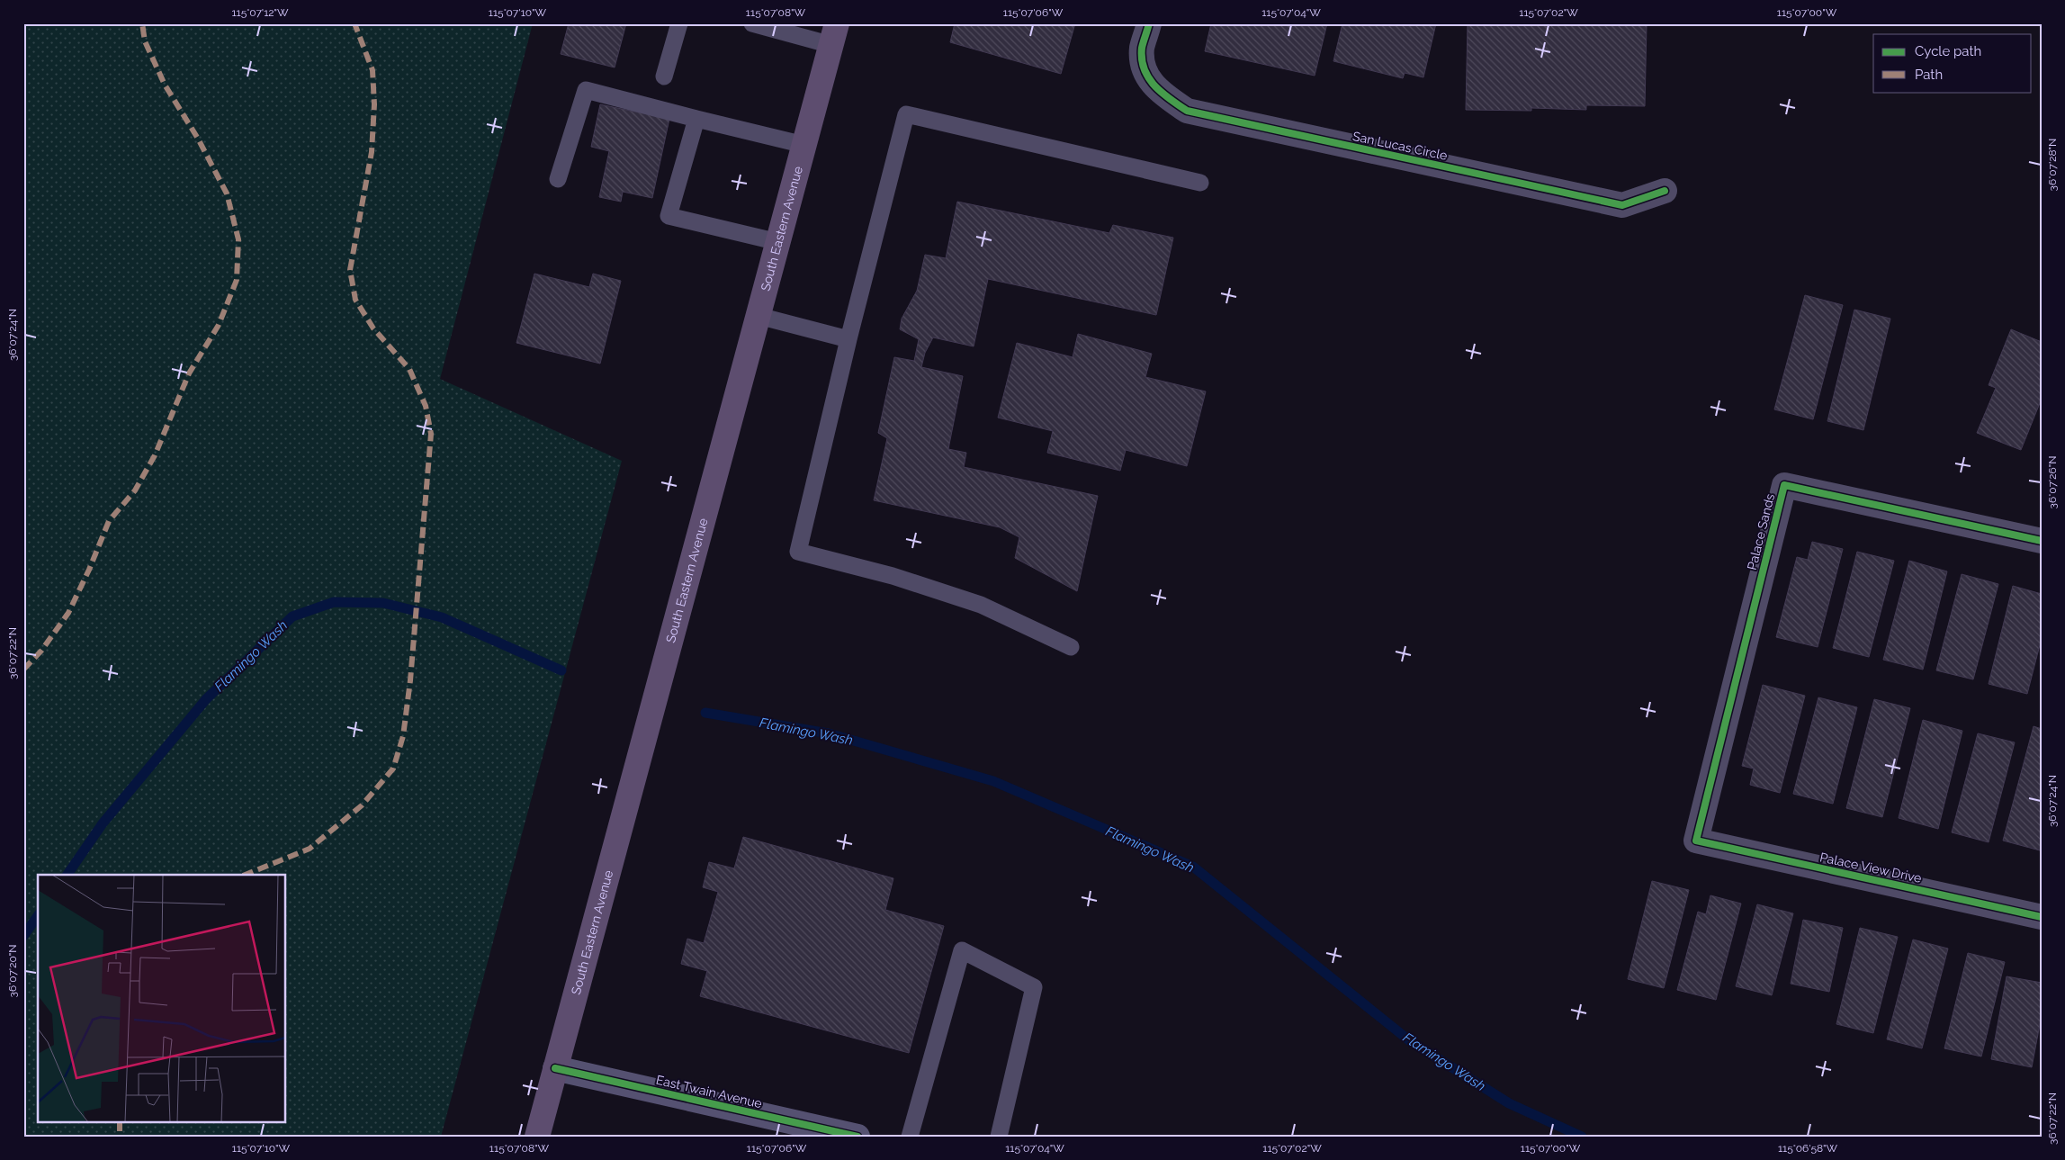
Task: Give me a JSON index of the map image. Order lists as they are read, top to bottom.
{
  "streets": {
    "main road": ["South Eastern Avenue"],
    "street": [
      "San Lucas Circle",
      "Palace Sands",
      "Palace View Drive",
      "East Twain Avenue"
    ]
  },
  "crossings": [
    ["South Eastern Avenue", "East Twain Avenue"],
    ["Palace Sands", "Palace View Drive"]
  ],
  "water": ["Flamingo Wash"],
  "legend": ["Cycle path", "Path"],
  "coordinates": [
    "115°07'12\"W",
    "115°07'10\"W",
    "115°07'08\"W",
    "115°07'06\"W",
    "115°07'04\"W",
    "115°07'02\"W",
    "115°07'00\"W",
    "36°07'28\"N",
    "36°07'24\"N",
    "36°07'26\"N",
    "36°07'22\"N",
    "36°07'20\"N",
    "115°06'58\"W"
  ]
}
